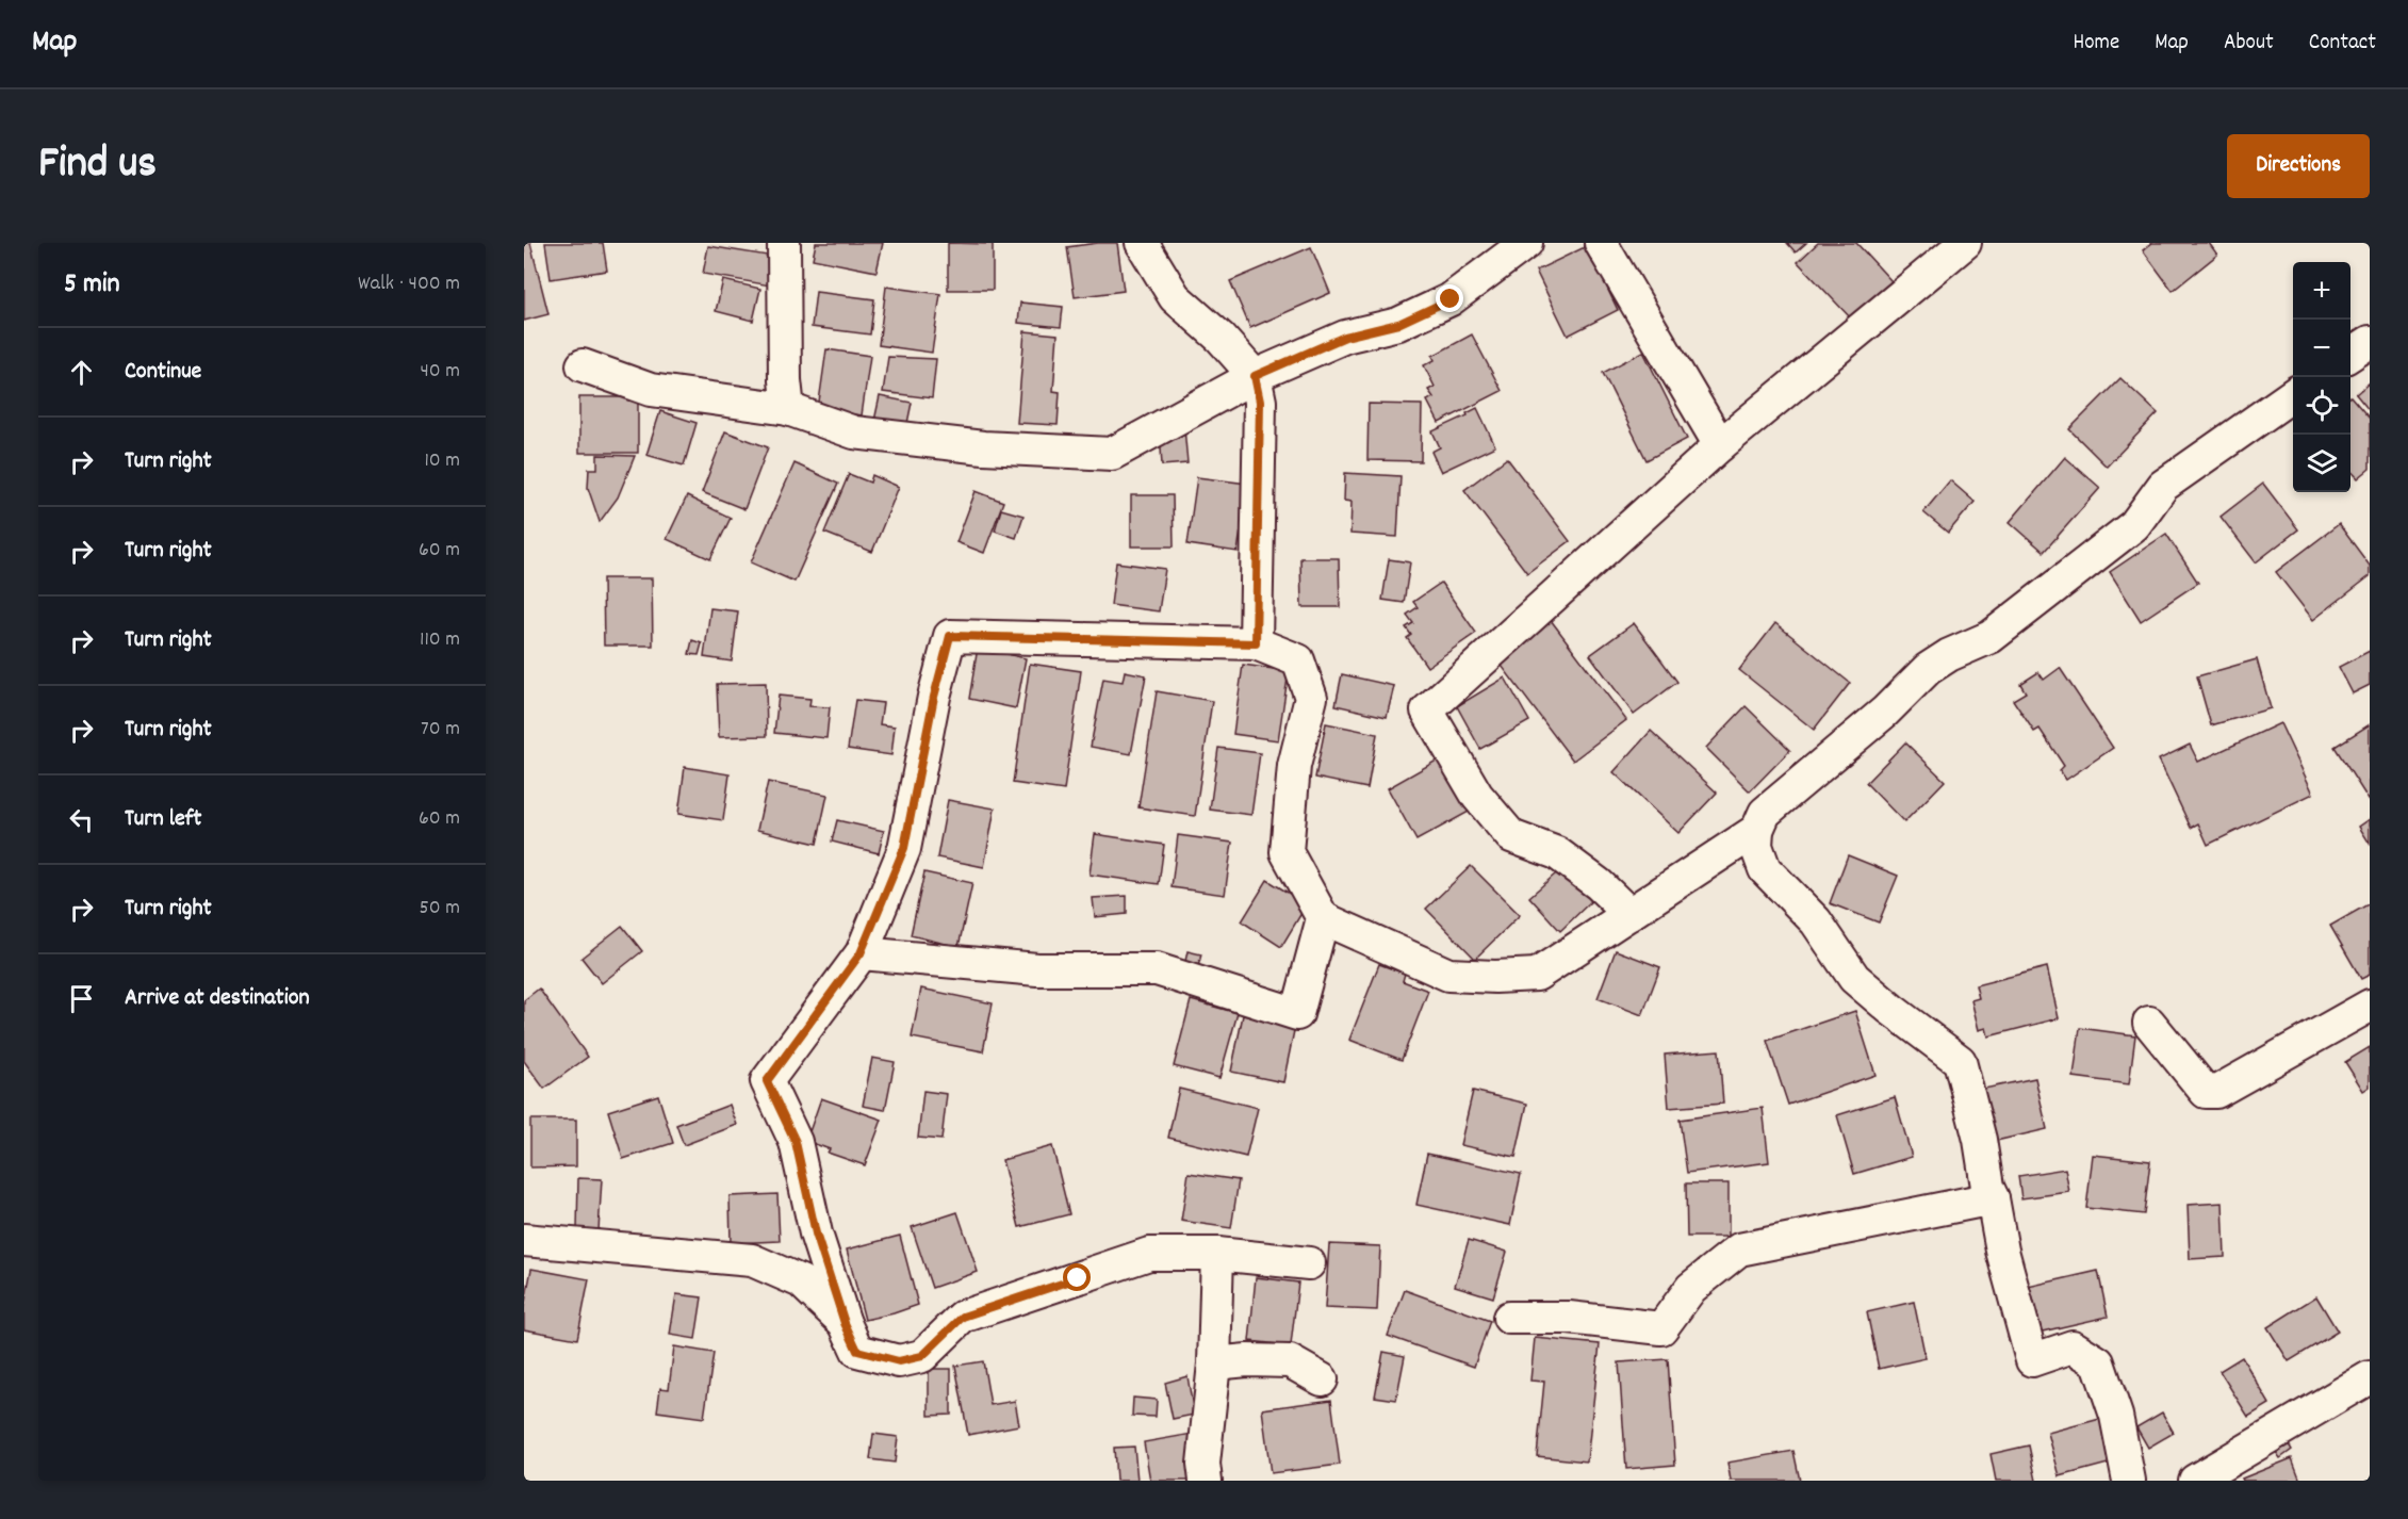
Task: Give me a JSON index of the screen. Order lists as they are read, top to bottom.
{
  "page": {
    "header": "Map",
    "nav": [
      "Home",
      "Map",
      "About",
      "Contact"
    ],
    "title": "Find us",
    "buttons": "Directions",
    "heading": ["5 min", "Walk · 400 m"],
    "map_buttons": ["+", "−"],
    "list": [
      ["Continue", "40 m"],
      ["Turn right", "10 m"],
      ["Turn right", "60 m"],
      ["Turn right", "110 m"],
      ["Turn right", "70 m"],
      ["Turn left", "60 m"],
      ["Turn right", "50 m"],
      "Arrive at destination"
    ]
  }
}
